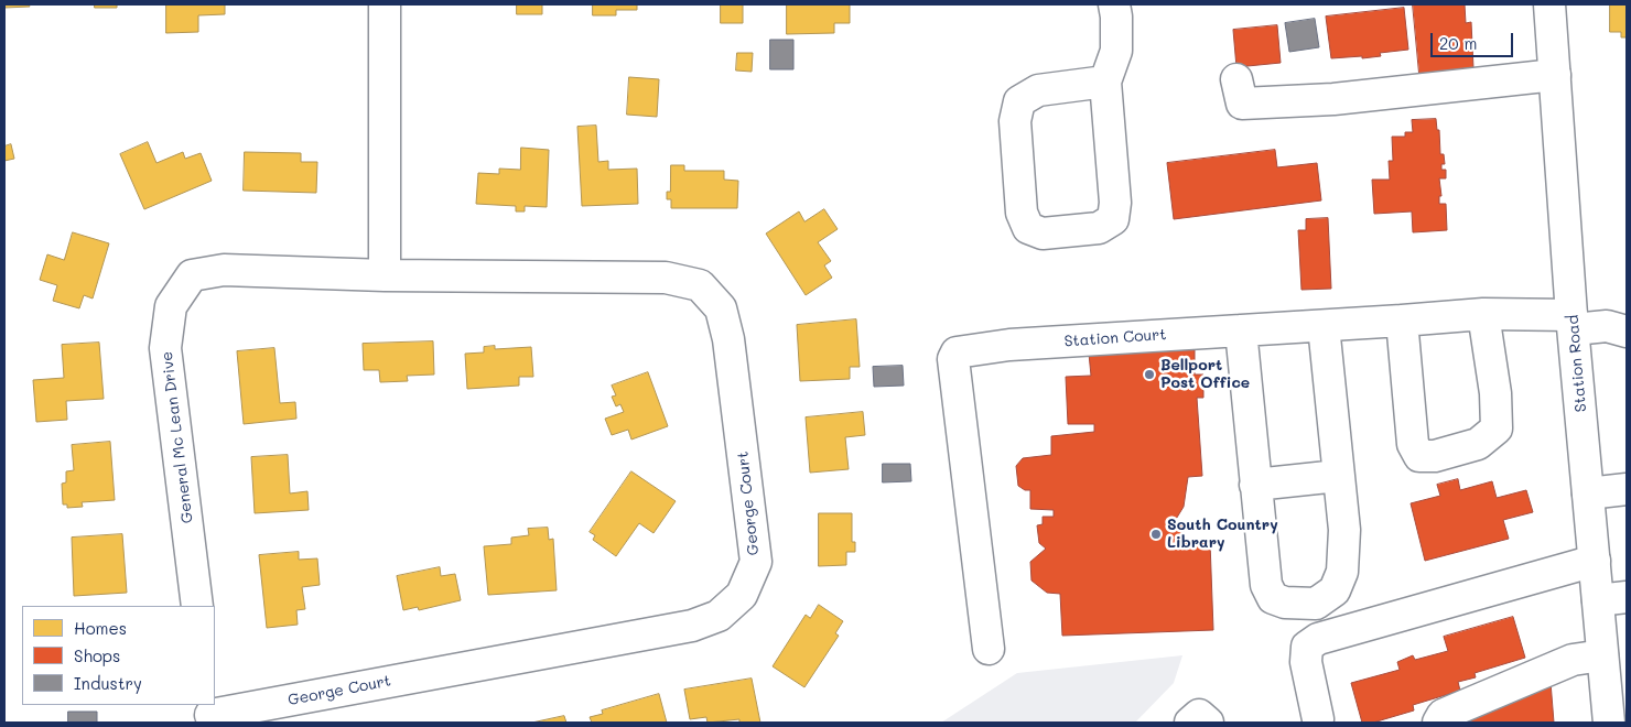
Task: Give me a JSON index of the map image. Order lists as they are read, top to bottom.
{
  "streets": {
    "street": [
      "Station Court",
      "Station Road",
      "General Mc Lean Drive",
      "George Court"
    ]
  },
  "crossings": [
    ["Station Court", "Station Road"],
    ["General Mc Lean Drive", "George Court"]
  ],
  "places": ["Bellport Post Office", "South Country Library"],
  "legend": ["Homes", "Shops", "Industry"],
  "scale_bar": "20 m"
}
